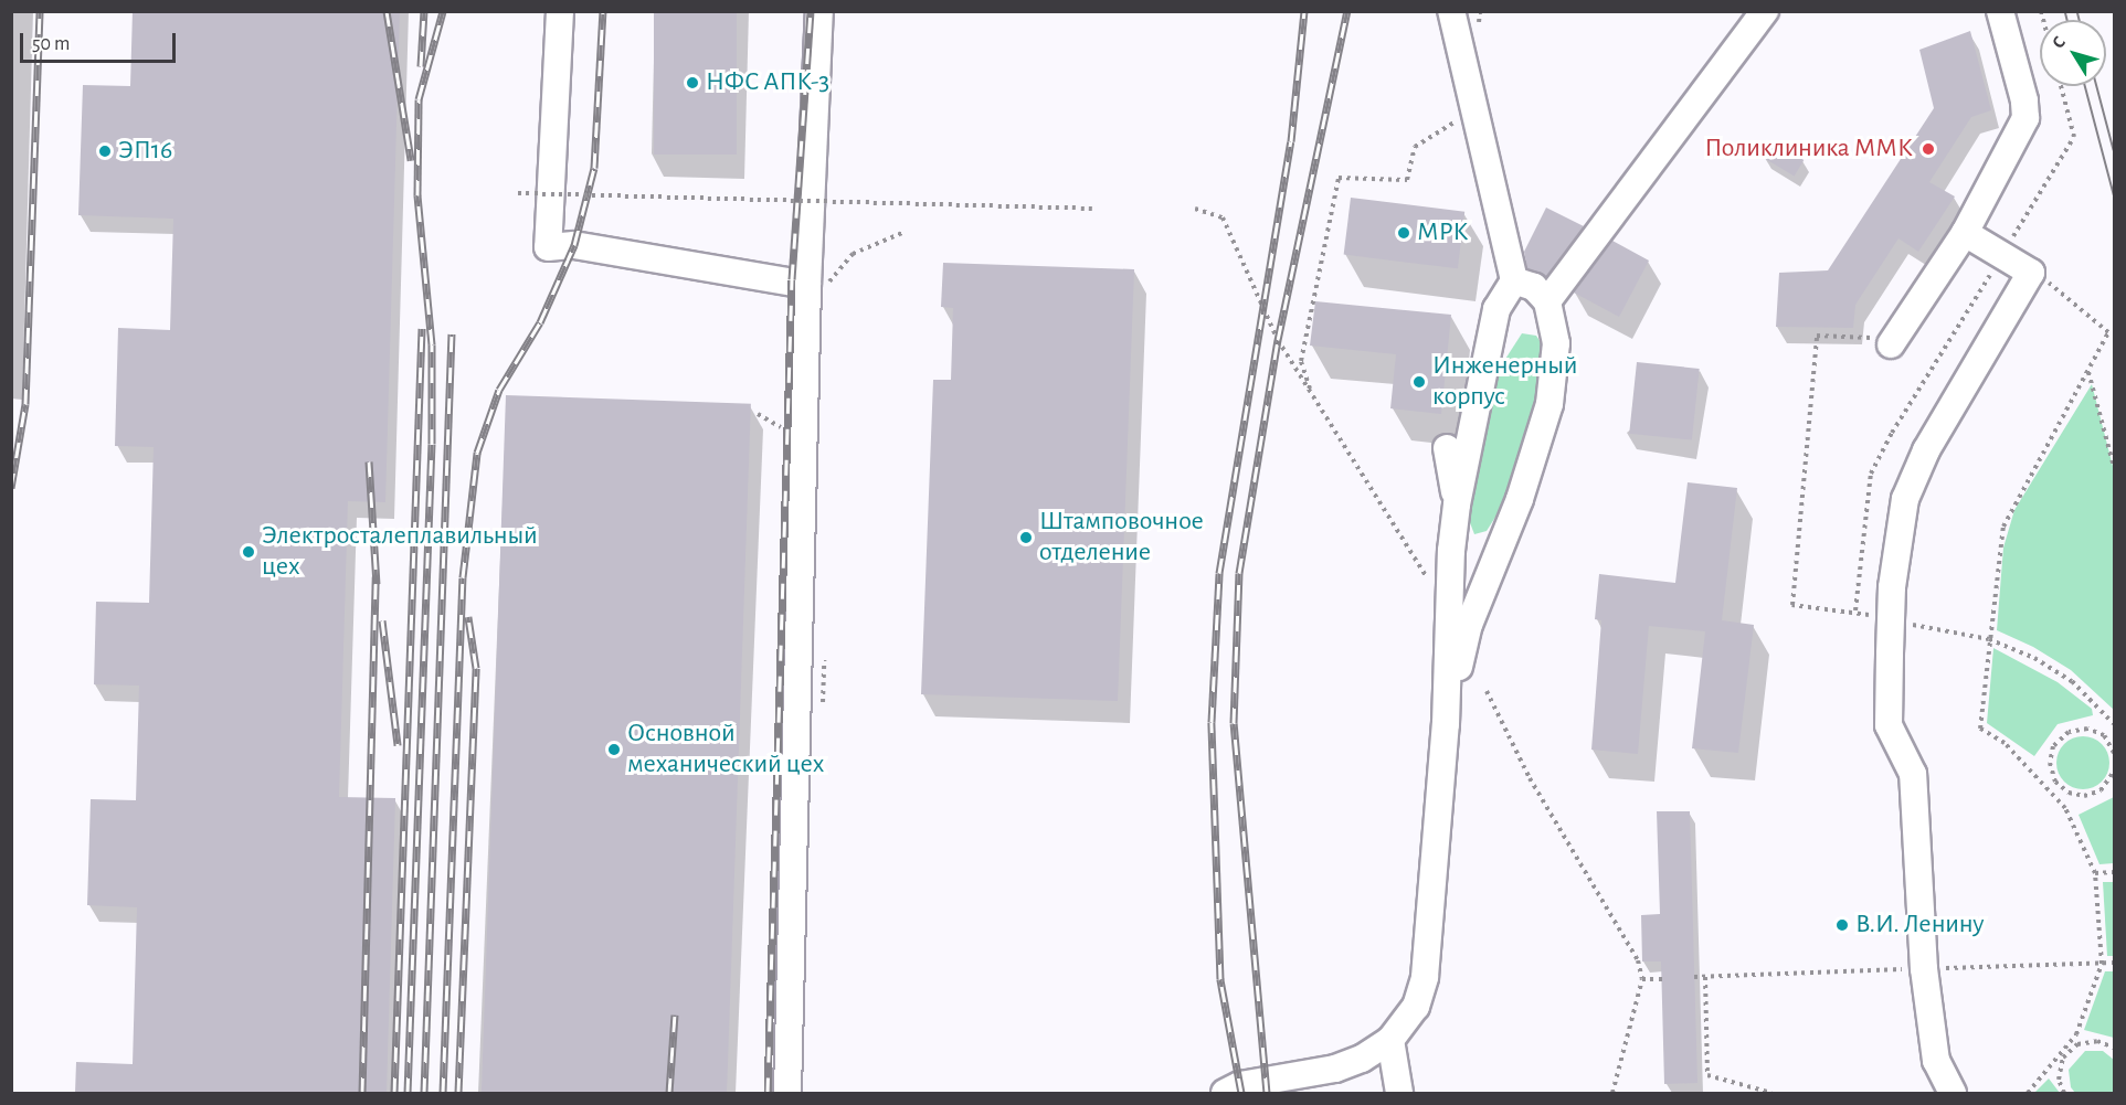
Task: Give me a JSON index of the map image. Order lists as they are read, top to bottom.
{
  "places": [
    "НФС АПК-3",
    "Поликлиника ММК",
    "ЭП16",
    "МРК",
    "Инженерный корпус",
    "Штамповочное отделение",
    "Электросталеплавильный цех",
    "Основной механический цех",
    "В.И. Ленину"
  ],
  "scale_bar": "50 m",
  "north": "top left"
}
